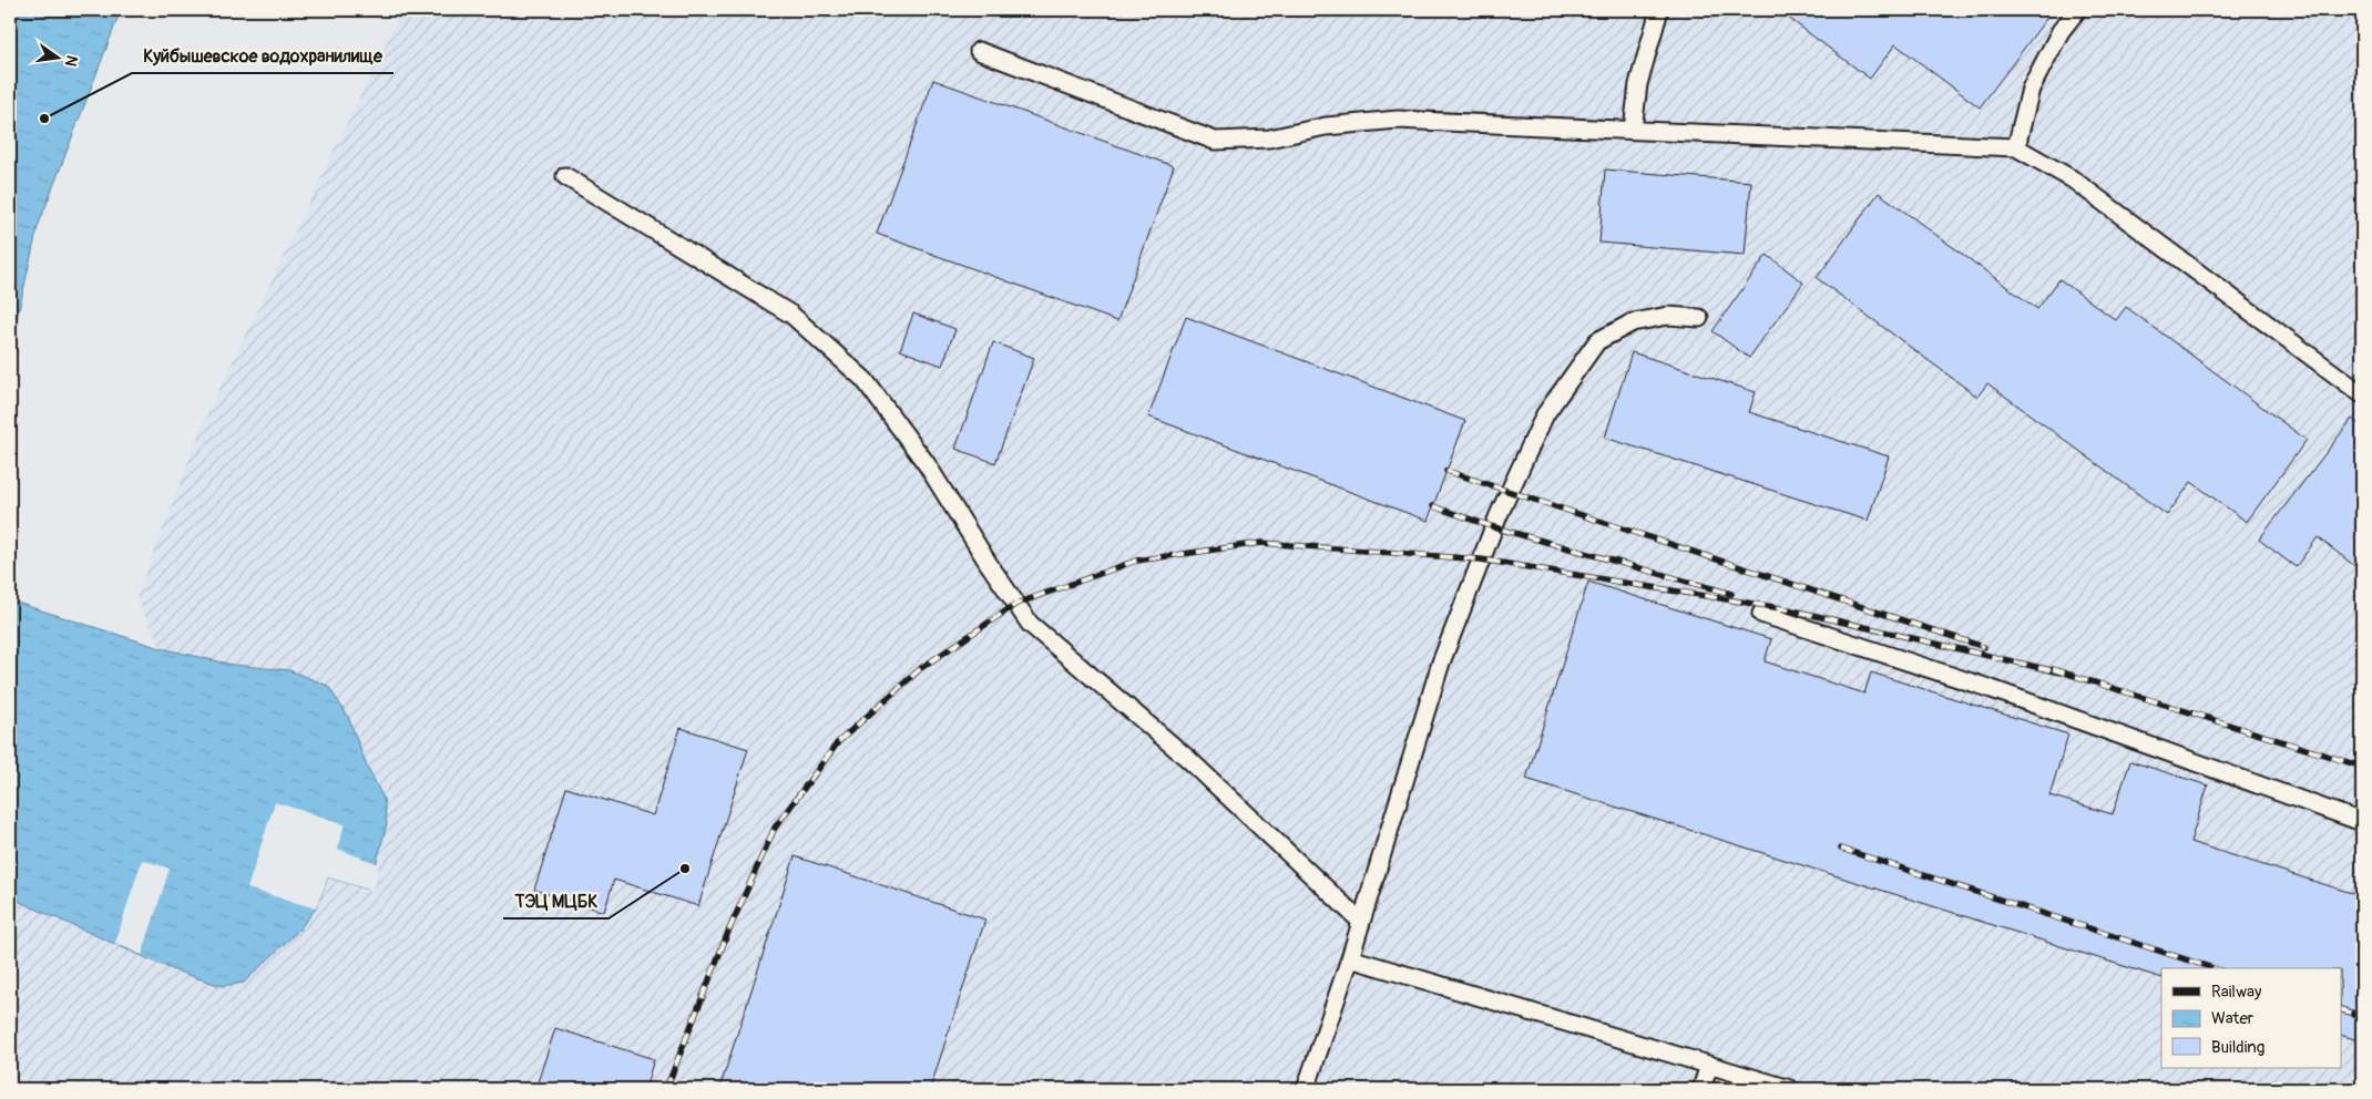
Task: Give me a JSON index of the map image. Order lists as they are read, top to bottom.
{
  "places": ["Куйбышевское водохранилище", "ТЭЦ МЦБК"],
  "legend": ["Railway", "Water", "Building"],
  "north": "right"
}
